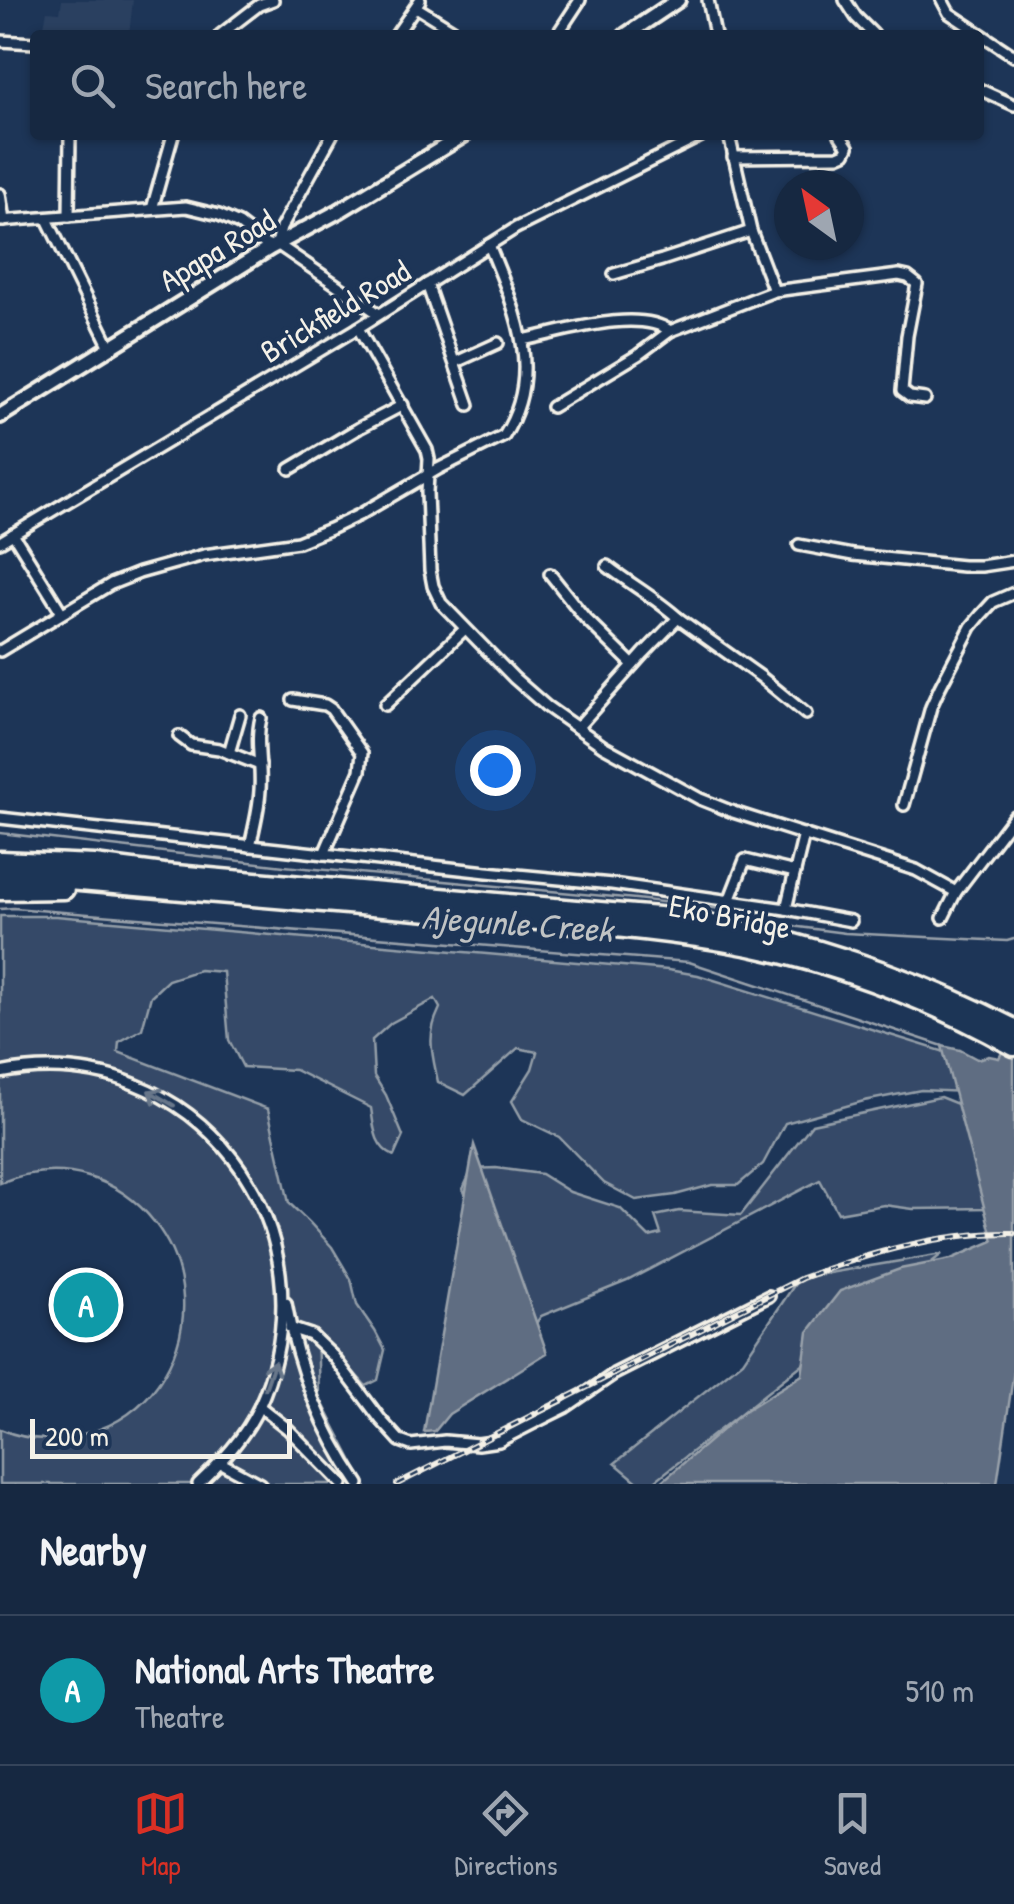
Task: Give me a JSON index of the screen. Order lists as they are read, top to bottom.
{
  "streets": {
    "highway": ["Eko Bridge"],
    "street": ["Apapa Road", "Brickfield Road"]
  },
  "water": ["Ajegunle Creek"],
  "scale_bar": "200 m",
  "north": "top left",
  "page": {
    "search": "Search here",
    "pins": "A",
    "scale": "200 m",
    "heading": "Nearby",
    "list": [
      {
        "mark": "A",
        "name": "National Arts Theatre",
        "note": "Theatre",
        "value": "510 m"
      }
    ],
    "nav": ["Map", "Directions", "Saved"]
  }
}
